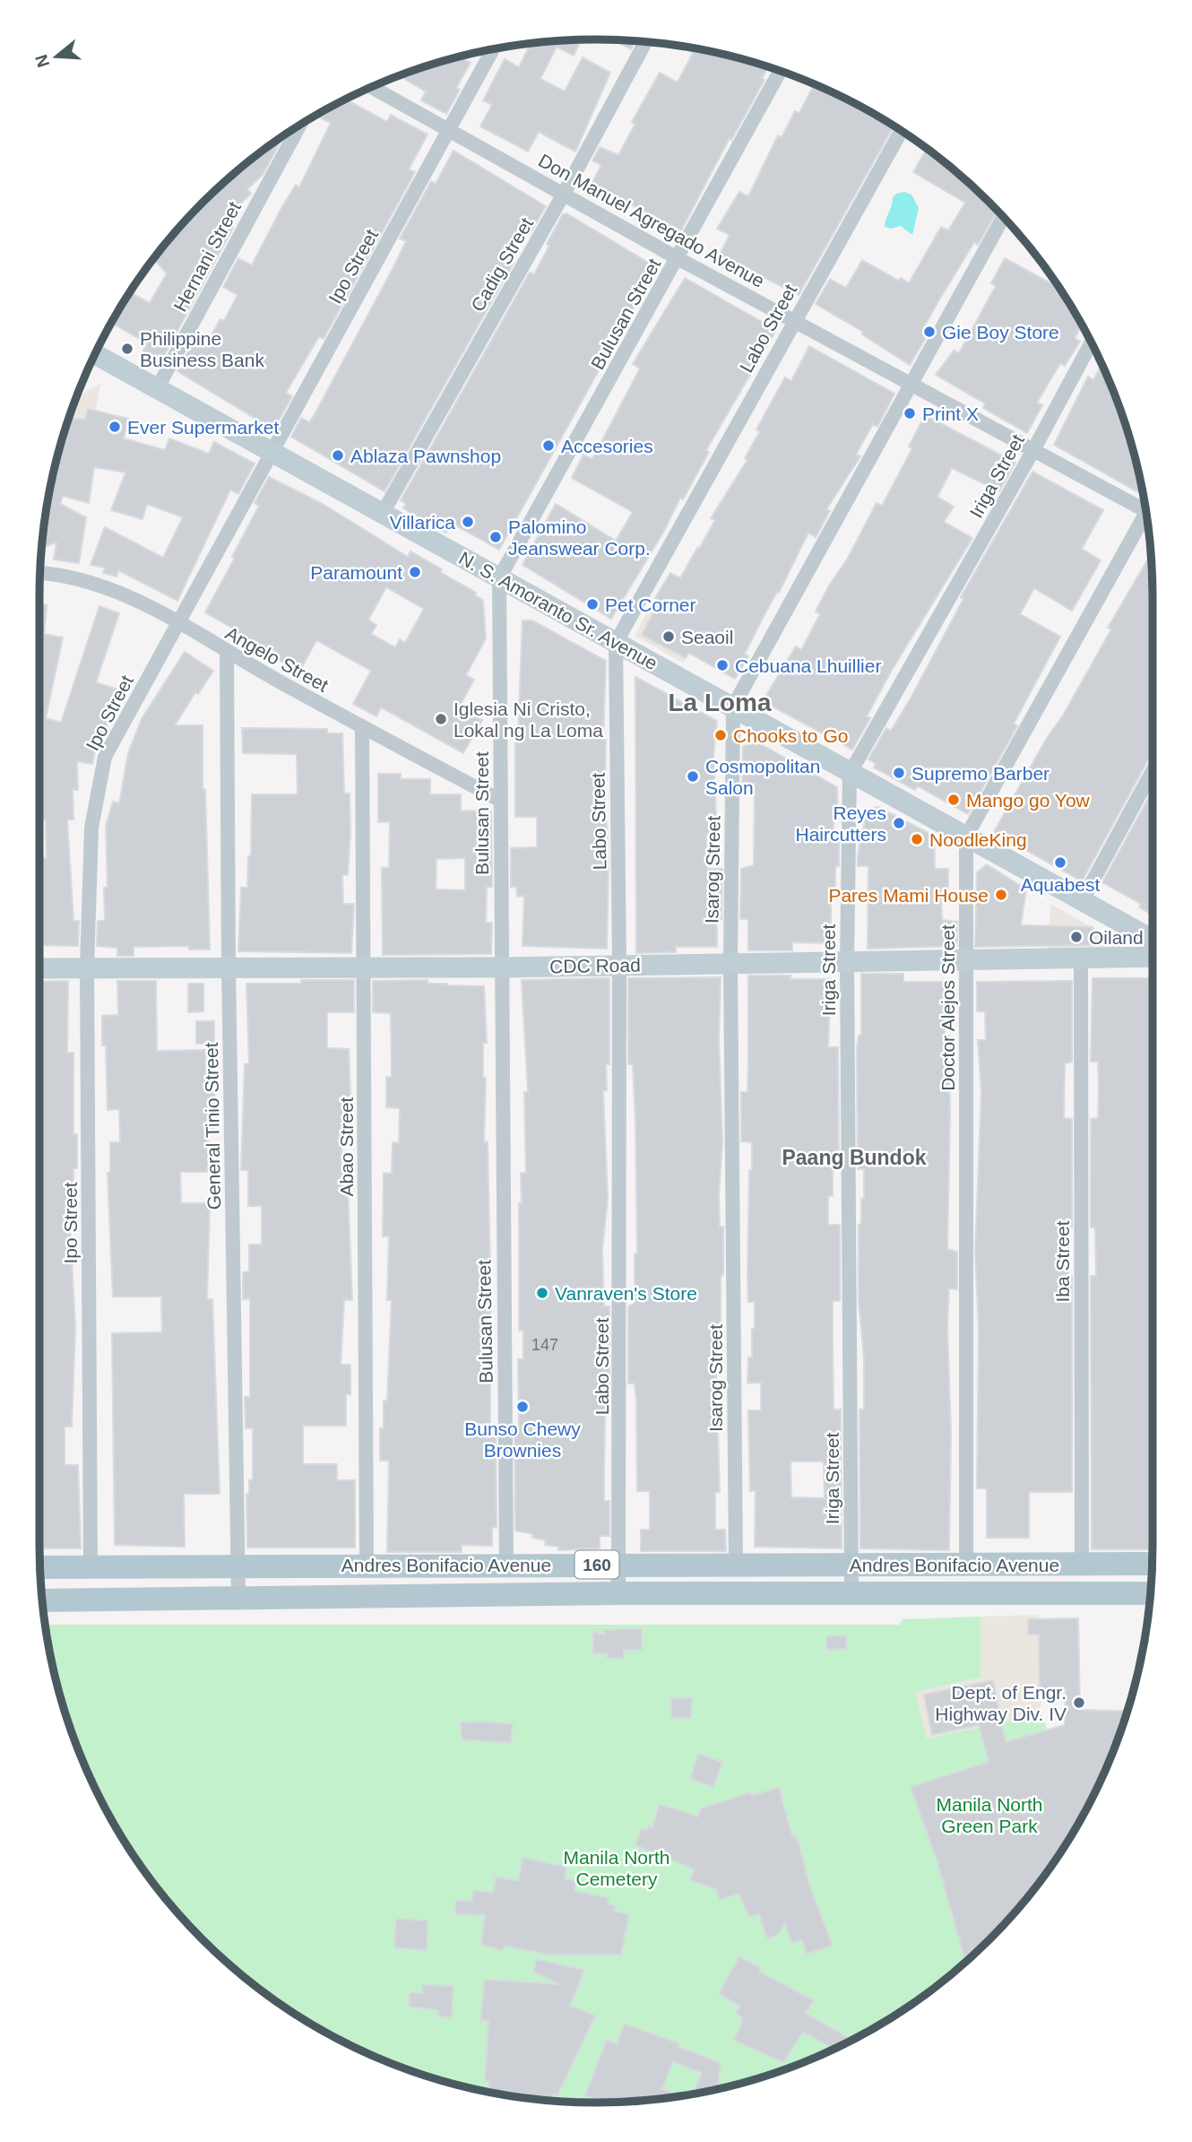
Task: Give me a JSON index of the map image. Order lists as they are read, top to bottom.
{
  "streets": {
    "main road": ["Andres Bonifacio Avenue", "160"],
    "street": [
      "Don Manuel Agregado Avenue",
      "Hernani Street",
      "Cadig Street",
      "Ipo Street",
      "Bulusan Street",
      "Labo Street",
      "Iriga Street",
      "N. S. Amoranto Sr. Avenue",
      "Angelo Street",
      "Isarog Street",
      "CDC Road",
      "Doctor Alejos Street",
      "General Tinio Street",
      "Abao Street",
      "Iba Street"
    ]
  },
  "crossings": [
    ["Don Manuel Agregado Avenue", "Cadig Street"],
    ["Don Manuel Agregado Avenue", "Ipo Street"],
    ["Don Manuel Agregado Avenue", "Bulusan Street"],
    ["Don Manuel Agregado Avenue", "Labo Street"],
    ["Don Manuel Agregado Avenue", "Iriga Street"],
    ["Don Manuel Agregado Avenue", "Isarog Street"],
    ["Hernani Street", "N. S. Amoranto Sr. Avenue"],
    ["Cadig Street", "N. S. Amoranto Sr. Avenue"],
    ["Ipo Street", "N. S. Amoranto Sr. Avenue"],
    ["Ipo Street", "Angelo Street"],
    ["Ipo Street", "CDC Road"],
    ["Ipo Street", "Andres Bonifacio Avenue"],
    ["Bulusan Street", "N. S. Amoranto Sr. Avenue"],
    ["Bulusan Street", "Angelo Street"],
    ["Bulusan Street", "CDC Road"],
    ["Bulusan Street", "Andres Bonifacio Avenue"],
    ["Labo Street", "N. S. Amoranto Sr. Avenue"],
    ["Labo Street", "CDC Road"],
    ["Labo Street", "Andres Bonifacio Avenue"],
    ["Iriga Street", "N. S. Amoranto Sr. Avenue"],
    ["Iriga Street", "CDC Road"],
    ["Iriga Street", "Andres Bonifacio Avenue"],
    ["N. S. Amoranto Sr. Avenue", "Isarog Street"],
    ["N. S. Amoranto Sr. Avenue", "Doctor Alejos Street"],
    ["Angelo Street", "General Tinio Street"],
    ["Angelo Street", "Abao Street"],
    ["Isarog Street", "CDC Road"],
    ["Isarog Street", "Andres Bonifacio Avenue"],
    ["CDC Road", "Doctor Alejos Street"],
    ["CDC Road", "General Tinio Street"],
    ["CDC Road", "Abao Street"],
    ["CDC Road", "Iba Street"],
    ["Doctor Alejos Street", "Andres Bonifacio Avenue"],
    ["General Tinio Street", "Andres Bonifacio Avenue"],
    ["Abao Street", "Andres Bonifacio Avenue"],
    ["Iba Street", "Andres Bonifacio Avenue"]
  ],
  "districts": ["La Loma", "Paang Bundok"],
  "parks": ["Manila North Green Park", "Manila North Cemetery"],
  "places": [
    "Gie Boy Store",
    "Philippine Business Bank",
    "Print X",
    "Ever Supermarket",
    "Accesories",
    "Ablaza Pawnshop",
    "Villarica",
    "Palomino Jeanswear Corp.",
    "Paramount",
    "Pet Corner",
    "Seaoil",
    "Cebuana Lhuillier",
    "Iglesia Ni Cristo, Lokal ng La Loma",
    "Chooks to Go",
    "Supremo Barber",
    "Cosmopolitan Salon",
    "Mango go Yow",
    "Reyes Haircutters",
    "NoodleKing",
    "Aquabest",
    "Pares Mami House",
    "Oiland",
    "Vanraven's Store",
    "Bunso Chewy Brownies",
    "Dept. of Engr. Highway Div. IV"
  ],
  "house_numbers": ["147"],
  "north": "left"
}
